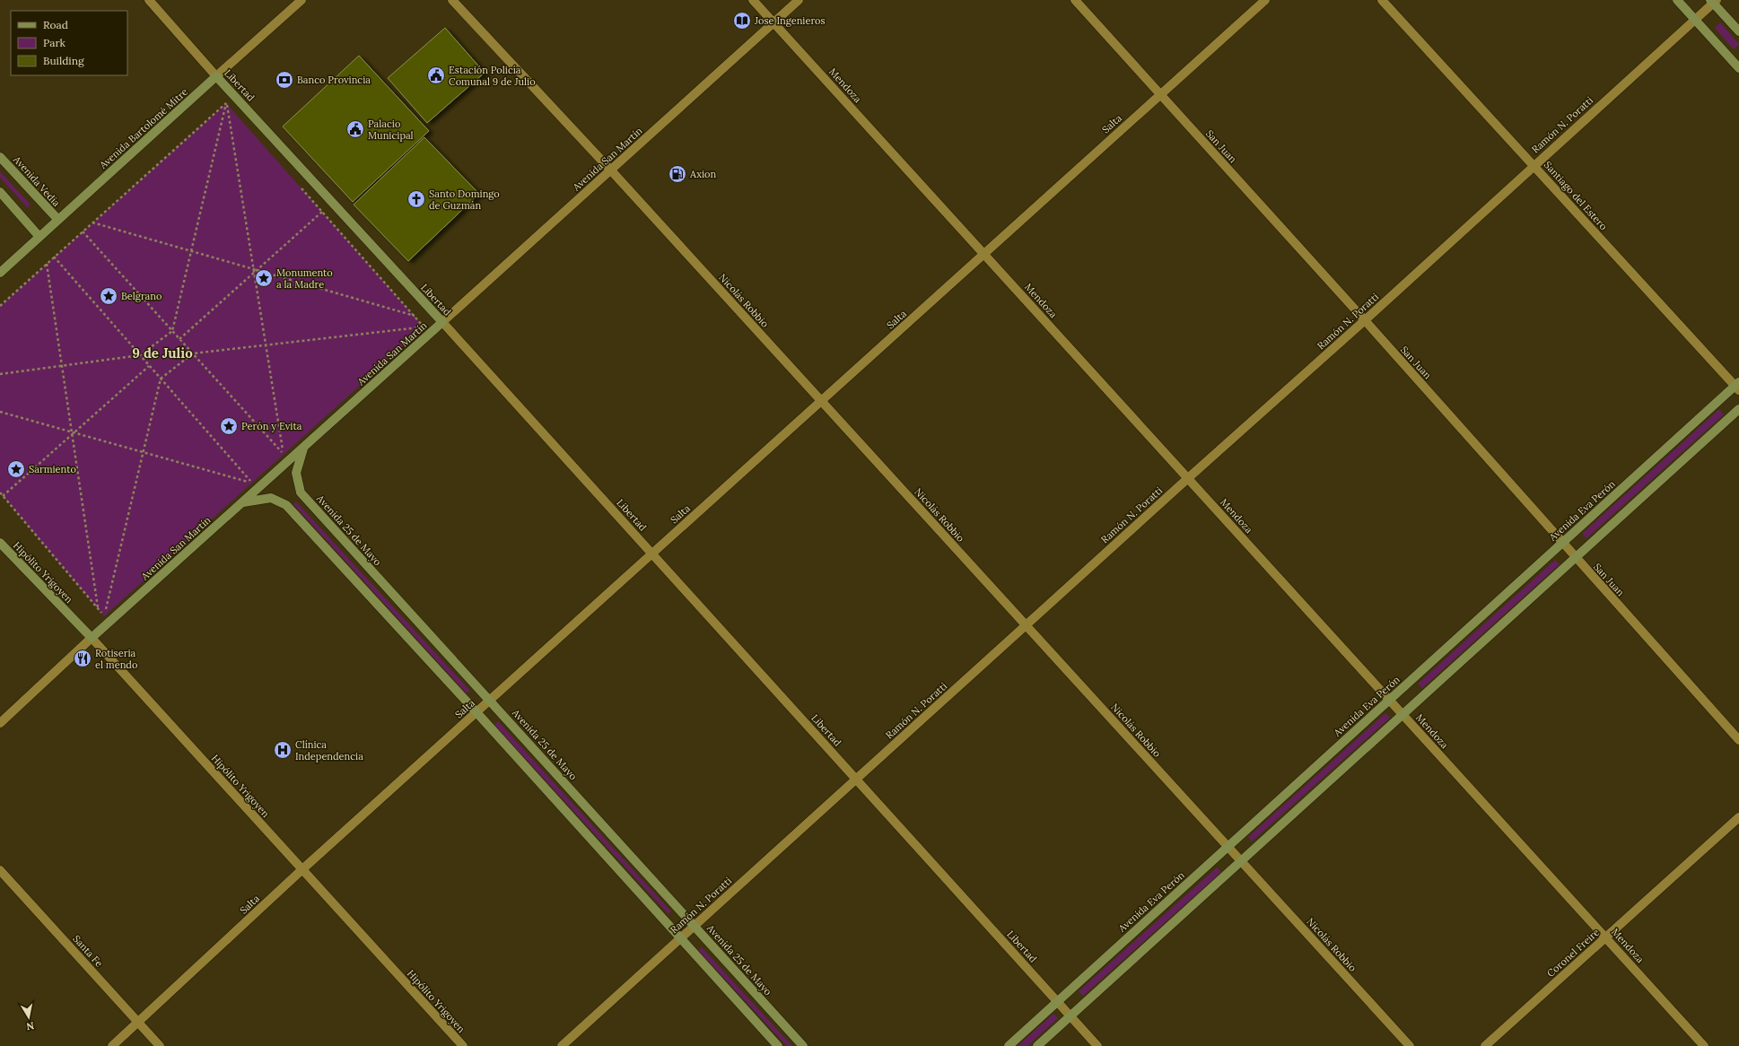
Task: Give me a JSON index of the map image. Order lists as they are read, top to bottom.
{
  "streets": {
    "main road": [
      "Libertad",
      "Avenida Bartolomé Mitre",
      "Avenida San Martín",
      "Avenida Vedia",
      "Avenida Eva Perón",
      "Avenida 25 de Mayo",
      "Hipólito Yrigoyen"
    ],
    "street": [
      "Mendoza",
      "Salta",
      "Ramón N. Poratti",
      "San Juan",
      "Santiago del Estero",
      "Nicolás Robbio",
      "Santa Fe",
      "Coronel Freire"
    ]
  },
  "crossings": [
    ["Libertad", "Salta"],
    ["Libertad", "Ramón N. Poratti"],
    ["Libertad", "Avenida Bartolomé Mitre"],
    ["Libertad", "Avenida San Martín"],
    ["Libertad", "Avenida Eva Perón"],
    ["Mendoza", "Salta"],
    ["Mendoza", "Ramón N. Poratti"],
    ["Mendoza", "Avenida San Martín"],
    ["Mendoza", "Avenida Eva Perón"],
    ["Mendoza", "Coronel Freire"],
    ["Salta", "San Juan"],
    ["Salta", "Nicolás Robbio"],
    ["Salta", "Avenida 25 de Mayo"],
    ["Salta", "Hipólito Yrigoyen"],
    ["Salta", "Santa Fe"],
    ["Ramón N. Poratti", "San Juan"],
    ["Ramón N. Poratti", "Santiago del Estero"],
    ["Ramón N. Poratti", "Nicolás Robbio"],
    ["Ramón N. Poratti", "Avenida 25 de Mayo"],
    ["Avenida Bartolomé Mitre", "Avenida Vedia"],
    ["San Juan", "Avenida Eva Perón"],
    ["Avenida San Martín", "Nicolás Robbio"],
    ["Avenida San Martín", "Avenida 25 de Mayo"],
    ["Avenida San Martín", "Hipólito Yrigoyen"],
    ["Santiago del Estero", "Avenida Eva Perón"],
    ["Nicolás Robbio", "Avenida Eva Perón"]
  ],
  "districts": ["9 de Julio"],
  "places": {
    "library": ["Jose Ingenieros"],
    "public building": ["Estación Policía Comunal 9 de Julio", "Palacio Municipal"],
    "bank": ["Banco Provincia"],
    "fuel station": ["Axion"],
    "church": ["Santo Domingo de Guzmán"],
    "place": [
      "Monumento a la Madre",
      "Belgrano",
      "Perón y Evita",
      "Sarmiento"
    ],
    "restaurant": ["Rotiseria el mendo"],
    "hospital": ["Clínica Independencia"]
  },
  "legend": ["Road", "Park", "Building"],
  "north": "bottom"
}
